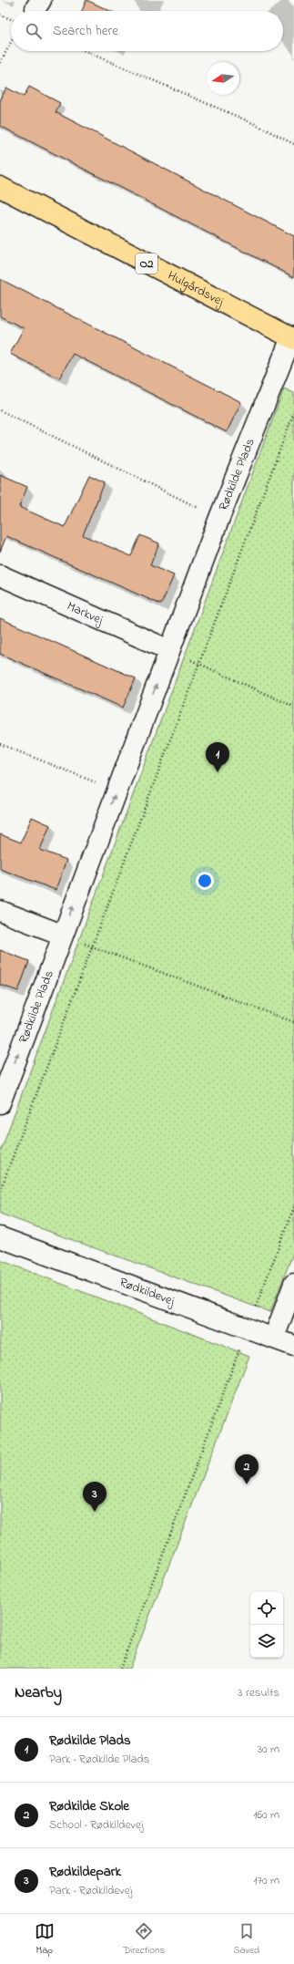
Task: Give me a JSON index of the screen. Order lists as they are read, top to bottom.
{
  "streets": {
    "main road": ["O2", "Hulgårdsvej"],
    "street": ["Rødkilde Plads", "Markvej", "Rødkildevej"]
  },
  "crossings": [
    ["Hulgårdsvej", "Rødkilde Plads"],
    ["Rødkilde Plads", "Markvej"]
  ],
  "one_way": ["Rødkilde Plads"],
  "north": "left",
  "page": {
    "search": "Search here",
    "pins": ["1", "2", "3"],
    "heading": ["Nearby", "3 results"],
    "list": [
      {
        "mark": "1",
        "name": "Rødkilde Plads",
        "note": "Park · Rødkilde Plads",
        "value": "30 m"
      },
      {
        "mark": "2",
        "name": "Rødkilde Skole",
        "note": "School · Rødkildevej",
        "value": "160 m"
      },
      {
        "mark": "3",
        "name": "Rødkildepark",
        "note": "Park · Rødkildevej",
        "value": "170 m"
      }
    ],
    "nav": ["Map", "Directions", "Saved"]
  }
}
